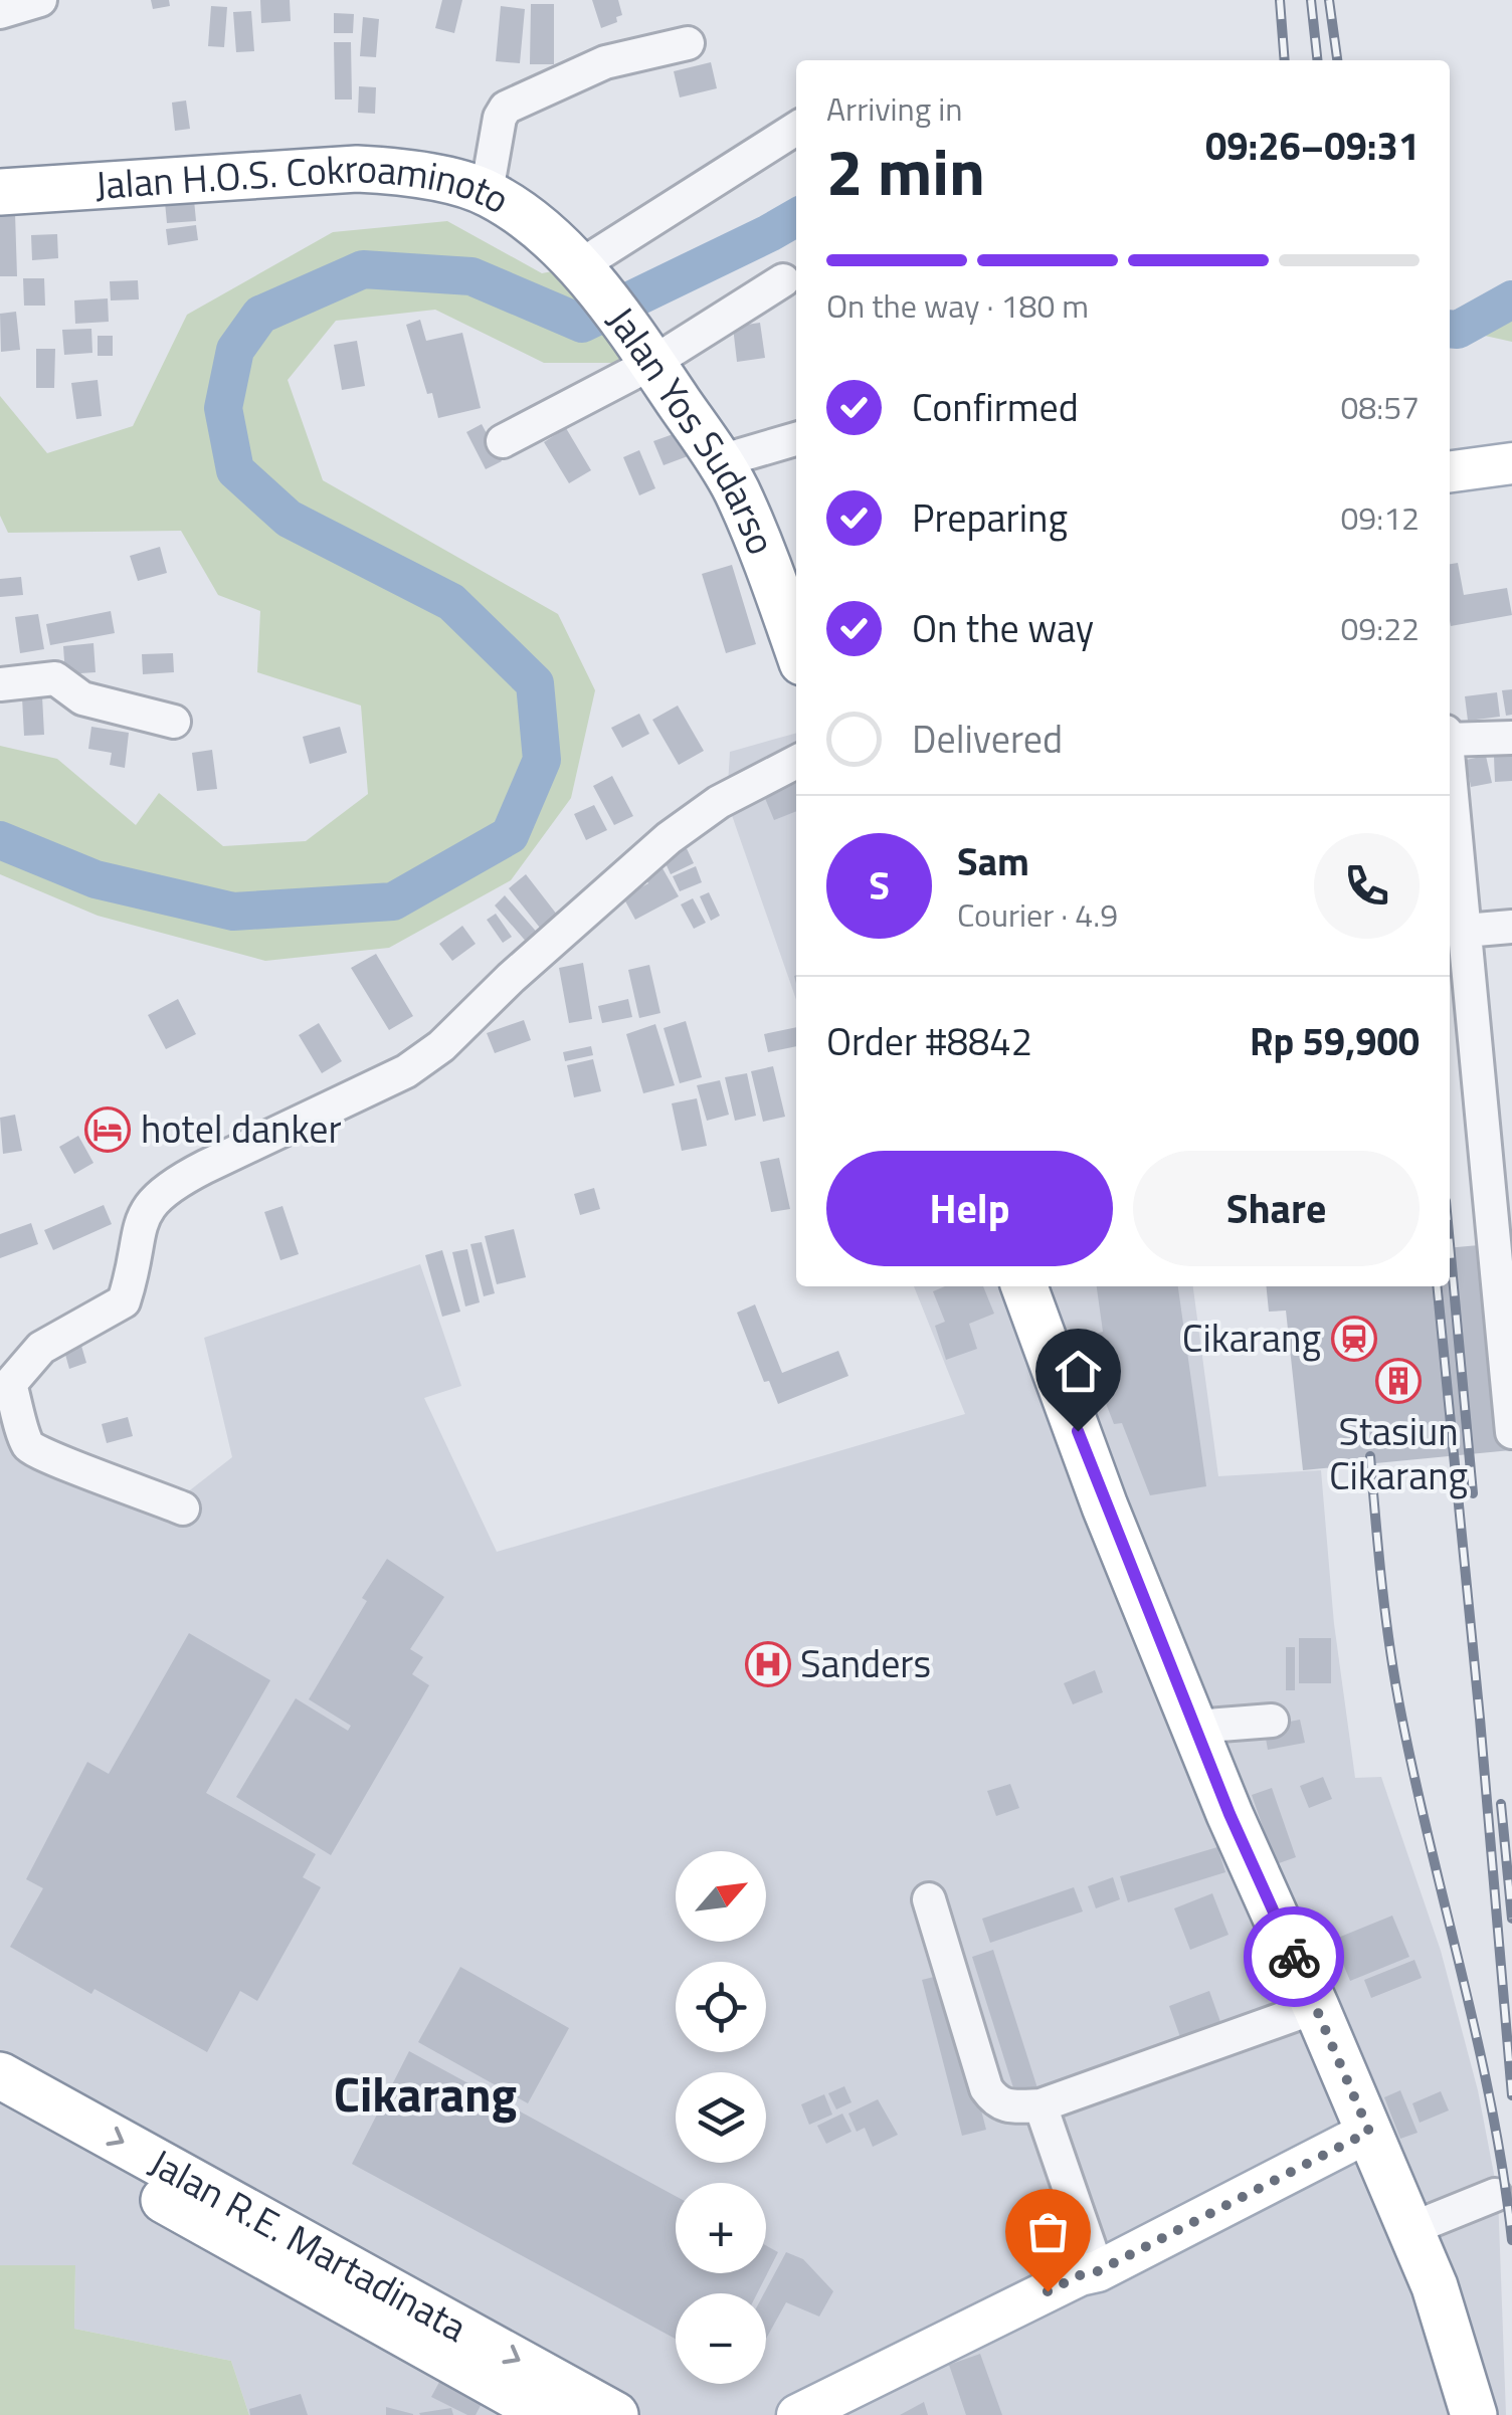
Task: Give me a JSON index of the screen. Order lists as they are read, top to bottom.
{
  "streets": {
    "highway": ["Jalan H.O.S. Cokroaminoto", "Jalan Yos Sudarso", "Jalan R.E. Martadinata"]
  },
  "crossings": [
    ["Jalan H.O.S. Cokroaminoto", "Jalan Yos Sudarso"]
  ],
  "districts": ["Cikarang"],
  "places": {
    "hotel": ["hotel danker"],
    "station": ["Cikarang"],
    "building": ["Stasiun Cikarang"],
    "hospital": ["Sanders"]
  },
  "north": "top right",
  "page": {
    "heading": ["2 min", "Arriving in", "09:26–09:31"],
    "panel": [
      "Sam",
      "Courier · 4.9",
      "Order #8842",
      "Rp 59,900"
    ],
    "bar": "On the way · 180 m",
    "list": [
      ["Confirmed", "08:57"],
      ["Preparing", "09:12"],
      ["On the way", "09:22"],
      "Delivered"
    ],
    "round": "S",
    "buttons": ["Help", "Share"],
    "map_buttons": ["+", "−"]
  }
}
